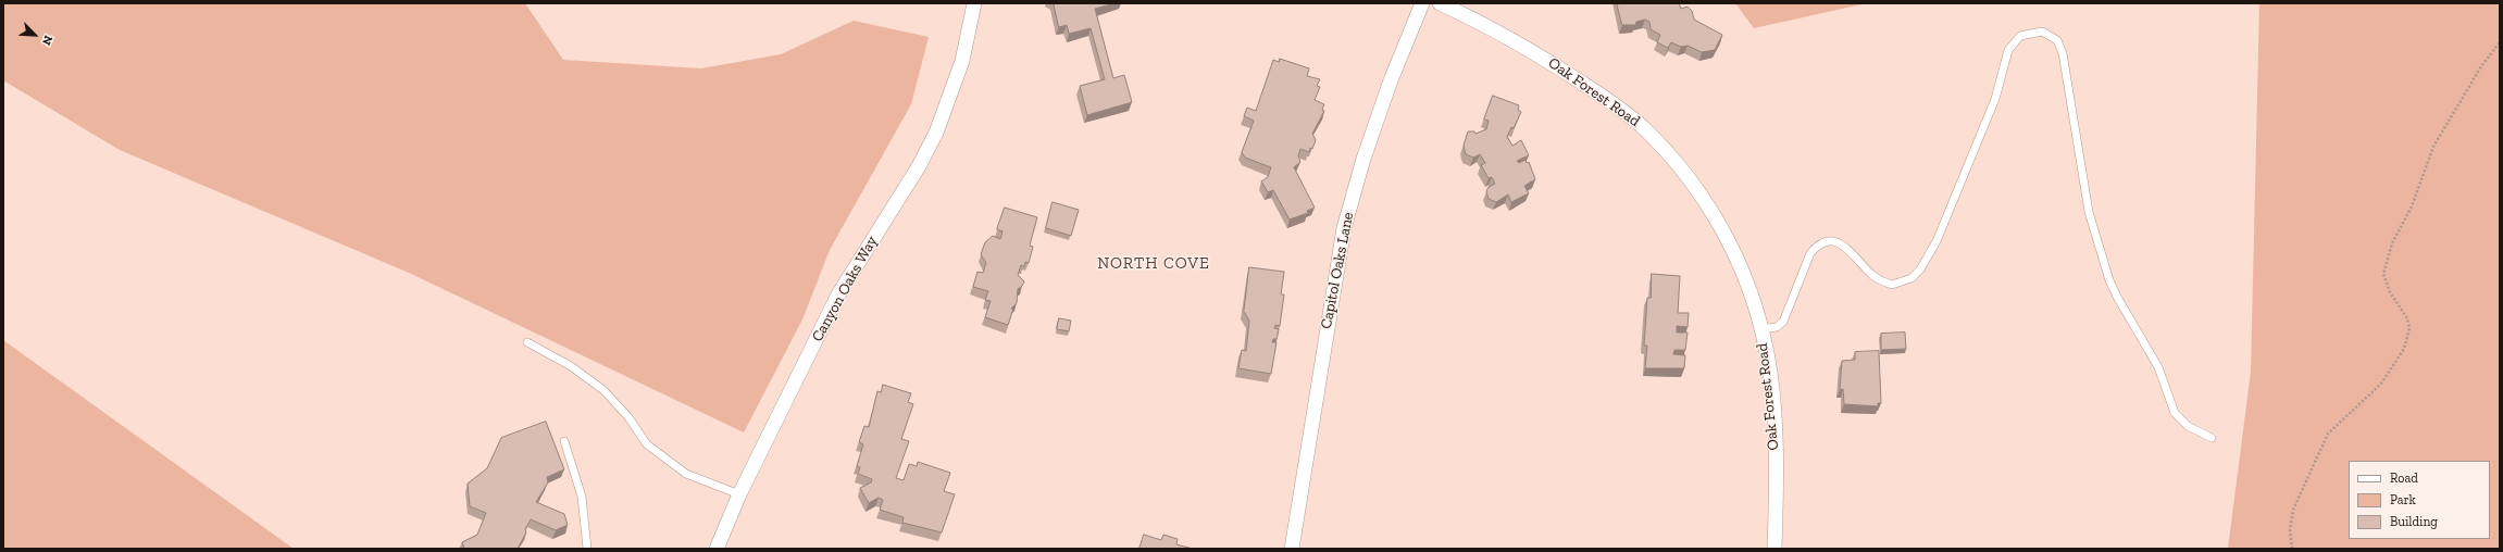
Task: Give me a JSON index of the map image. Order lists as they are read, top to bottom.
{
  "streets": {
    "street": ["Oak Forest Road", "Capitol Oaks Lane", "Canyon Oaks Way"]
  },
  "districts": ["NORTH COVE"],
  "legend": ["Road", "Park", "Building"],
  "north": "bottom right"
}
